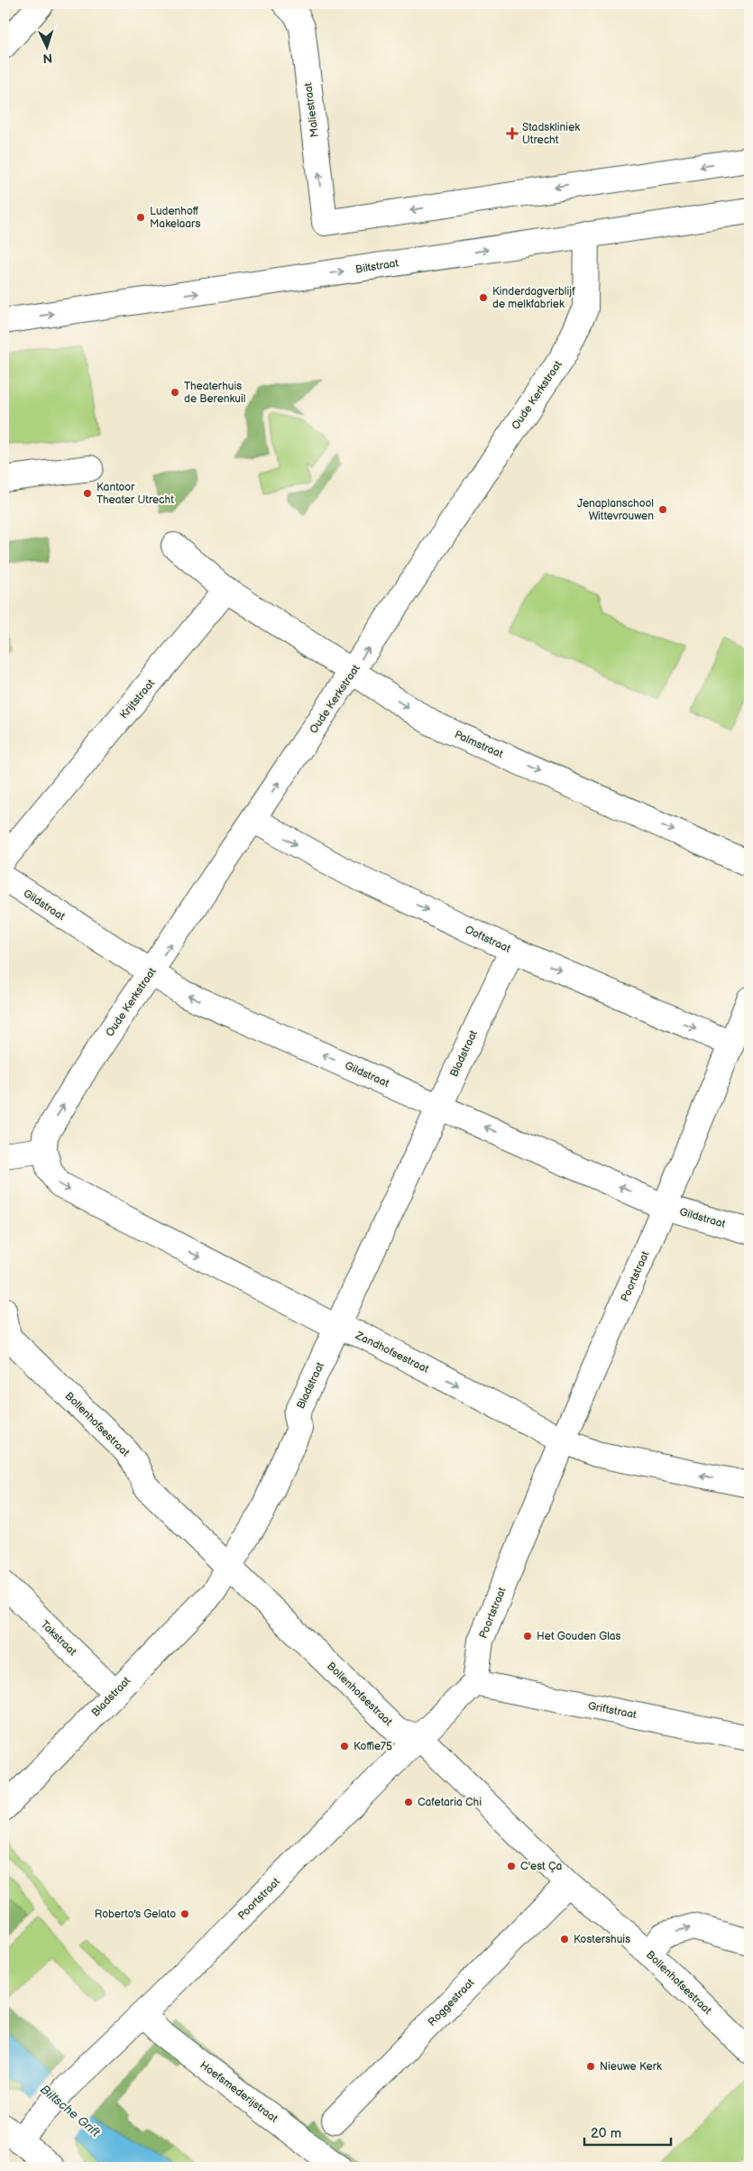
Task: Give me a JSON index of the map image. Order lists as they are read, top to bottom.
{
  "streets": {
    "street": [
      "Maliestraat",
      "Biltstraat",
      "Oude Kerkstraat",
      "Krijtstraat",
      "Palmstraat",
      "Gildstraat",
      "Ooftstraat",
      "Bladstraat",
      "Poortstraat",
      "Zandhofsestraat",
      "Bollenhofsestraat",
      "Takstraat",
      "Griftstraat",
      "Roggestraat",
      "Hoefsmederijstraat"
    ]
  },
  "crossings": [
    ["Biltstraat", "Oude Kerkstraat"],
    ["Oude Kerkstraat", "Palmstraat"],
    ["Oude Kerkstraat", "Gildstraat"],
    ["Oude Kerkstraat", "Ooftstraat"],
    ["Oude Kerkstraat", "Zandhofsestraat"],
    ["Krijtstraat", "Palmstraat"],
    ["Gildstraat", "Bladstraat"],
    ["Gildstraat", "Poortstraat"],
    ["Ooftstraat", "Bladstraat"],
    ["Ooftstraat", "Poortstraat"],
    ["Bladstraat", "Zandhofsestraat"],
    ["Bladstraat", "Bollenhofsestraat"],
    ["Bladstraat", "Takstraat"],
    ["Poortstraat", "Zandhofsestraat"],
    ["Poortstraat", "Bollenhofsestraat"],
    ["Poortstraat", "Griftstraat"],
    ["Poortstraat", "Hoefsmederijstraat"],
    ["Bollenhofsestraat", "Roggestraat"]
  ],
  "one_way": [
    "Biltstraat",
    "Oude Kerkstraat",
    "Palmstraat",
    "Gildstraat",
    "Ooftstraat"
  ],
  "water": ["Biltsche Grift"],
  "places": {
    "health": ["Stadskliniek Utrecht"],
    "other": [
      "Ludenhoff Makelaars",
      "Kinderdagverblijf de melkfabriek",
      "Theaterhuis de Berenkuil",
      "Kantoor Theater Utrecht",
      "Jenaplanschool Wittevrouwen",
      "Het Gouden Glas",
      "Koffie75",
      "Cafetaria Chi",
      "C'est Ça",
      "Roberto's Gelato",
      "Kostershuis",
      "Nieuwe Kerk"
    ]
  },
  "scale_bar": "20 m",
  "north": "bottom"
}
